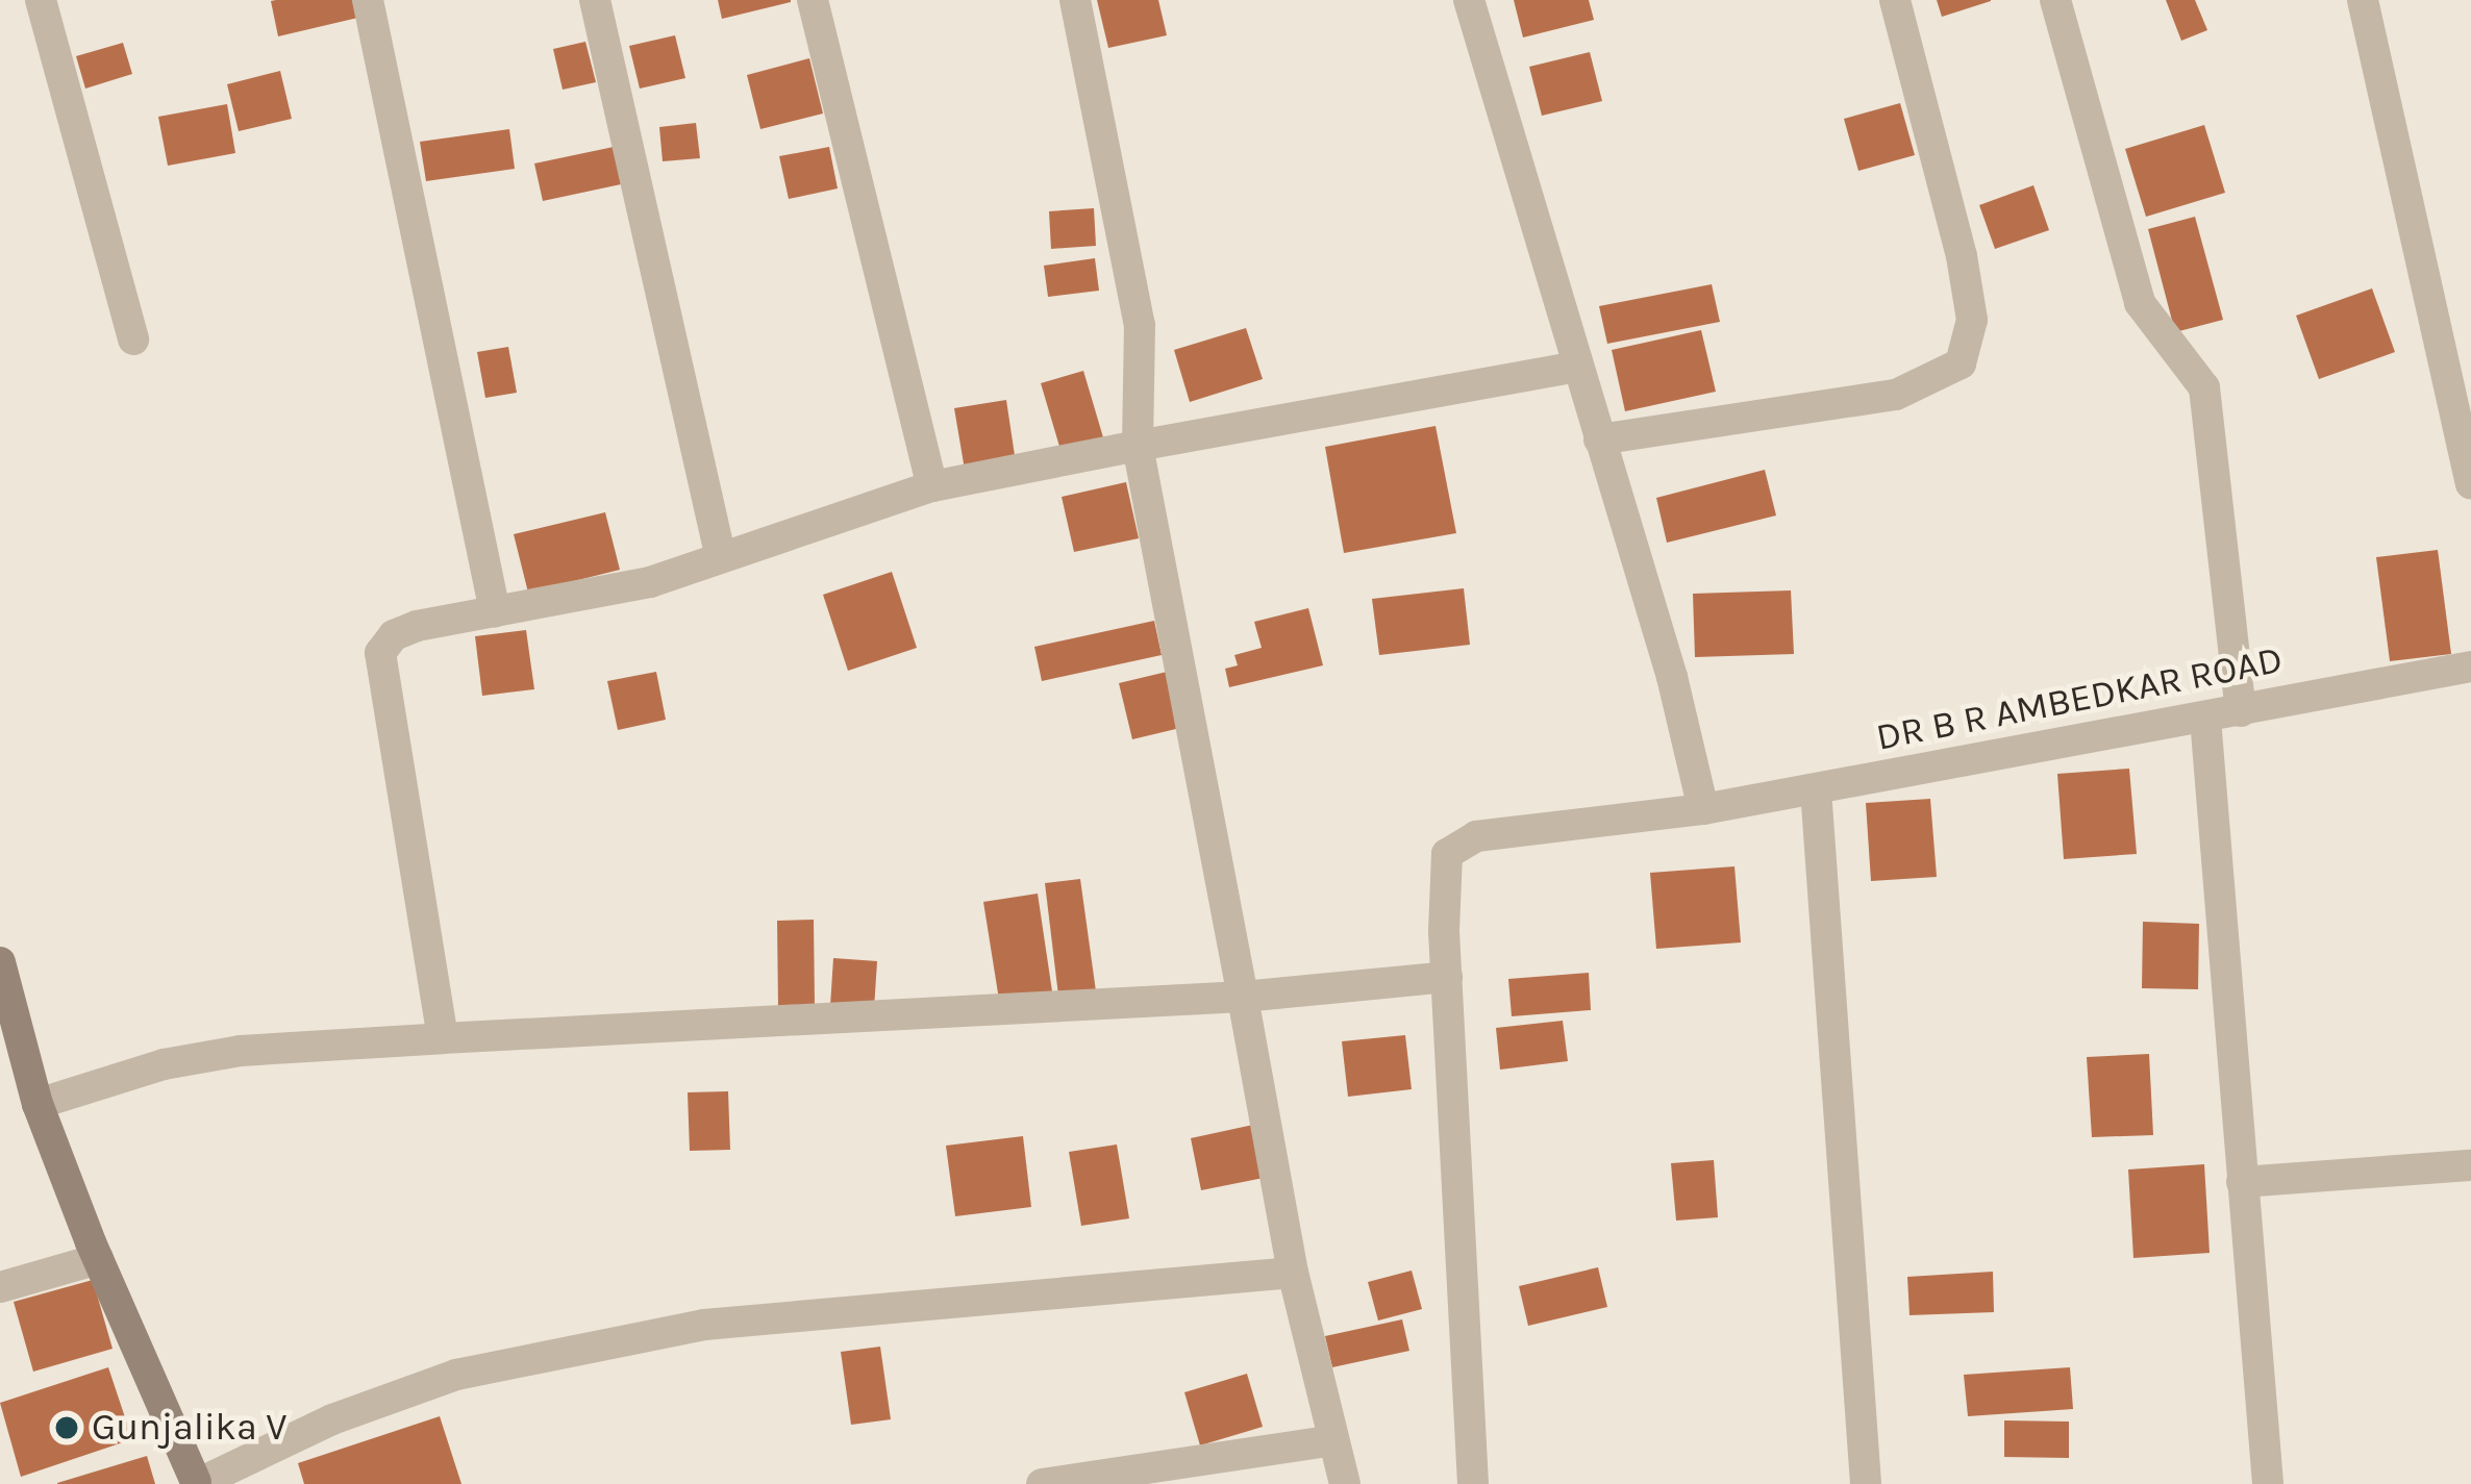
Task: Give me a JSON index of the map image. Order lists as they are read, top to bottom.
{
  "streets": {
    "street": ["DR B R AMBEDKAR ROAD"]
  },
  "places": ["Gunjalika V"]
}
